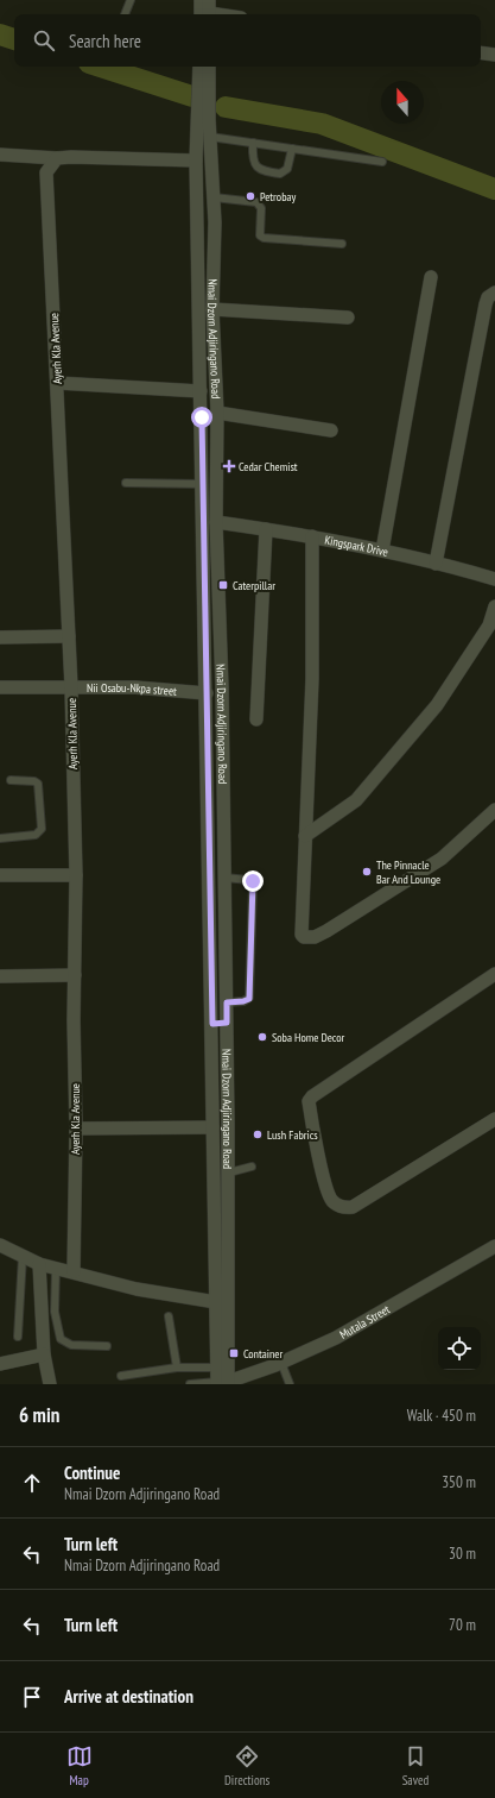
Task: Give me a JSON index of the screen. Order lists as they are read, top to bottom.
{
  "streets": {
    "street": [
      "Nmai Dzorn Adjiringano Road",
      "Ayerh Kla Avenue",
      "Kingspark Drive",
      "Nii Osabu-Nkpa street",
      "Mutala Street"
    ]
  },
  "crossings": [
    ["Nmai Dzorn Adjiringano Road", "Kingspark Drive"],
    ["Nmai Dzorn Adjiringano Road", "Nii Osabu-Nkpa street"],
    ["Nmai Dzorn Adjiringano Road", "Mutala Street"],
    ["Ayerh Kla Avenue", "Nii Osabu-Nkpa street"]
  ],
  "places": {
    "other": [
      "Petrobay",
      "The Pinnacle Bar And Lounge",
      "Soba Home Decor",
      "Lush Fabrics"
    ],
    "health": ["Cedar Chemist"],
    "transit": ["Caterpillar", "Container"]
  },
  "north": "top",
  "page": {
    "search": "Search here",
    "heading": ["6 min", "Walk · 450 m"],
    "list": [
      ["Continue", "Nmai Dzorn Adjiringano Road", "350 m"],
      ["Turn left", "Nmai Dzorn Adjiringano Road", "30 m"],
      ["Turn left", "70 m"],
      "Arrive at destination"
    ],
    "nav": ["Map", "Directions", "Saved"]
  }
}
